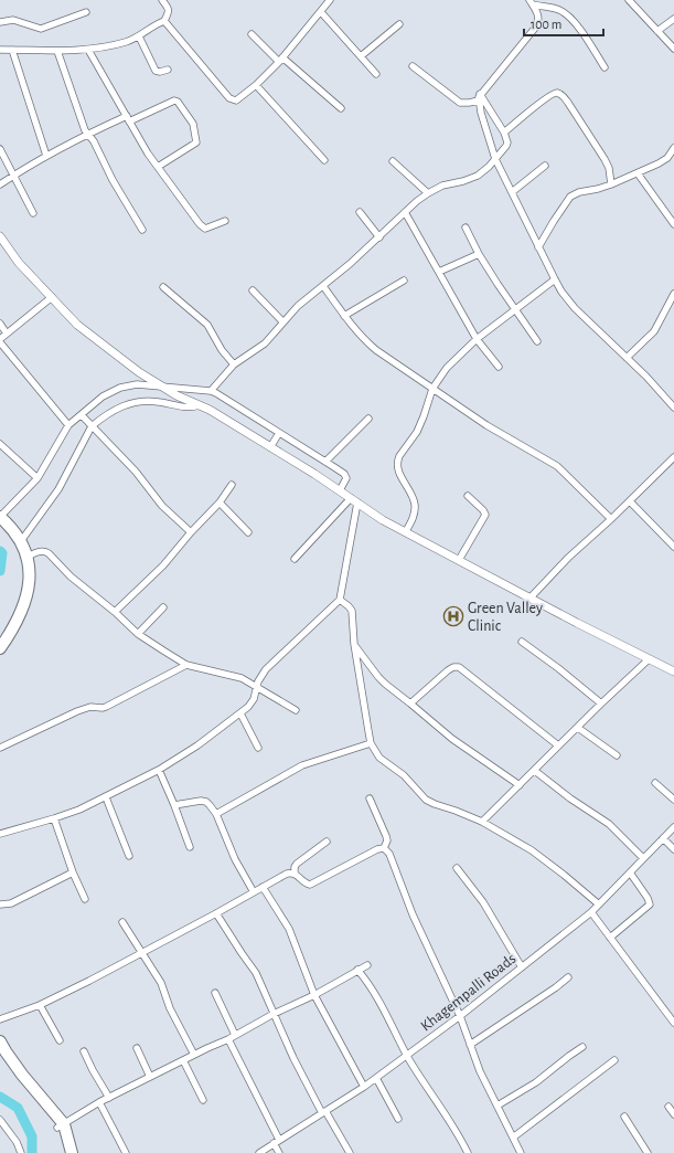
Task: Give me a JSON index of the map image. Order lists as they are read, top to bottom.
{
  "streets": {
    "street": ["Khagempalli Roads"]
  },
  "places": {
    "hospital": ["Green Valley Clinic"]
  },
  "scale_bar": "100 m"
}
